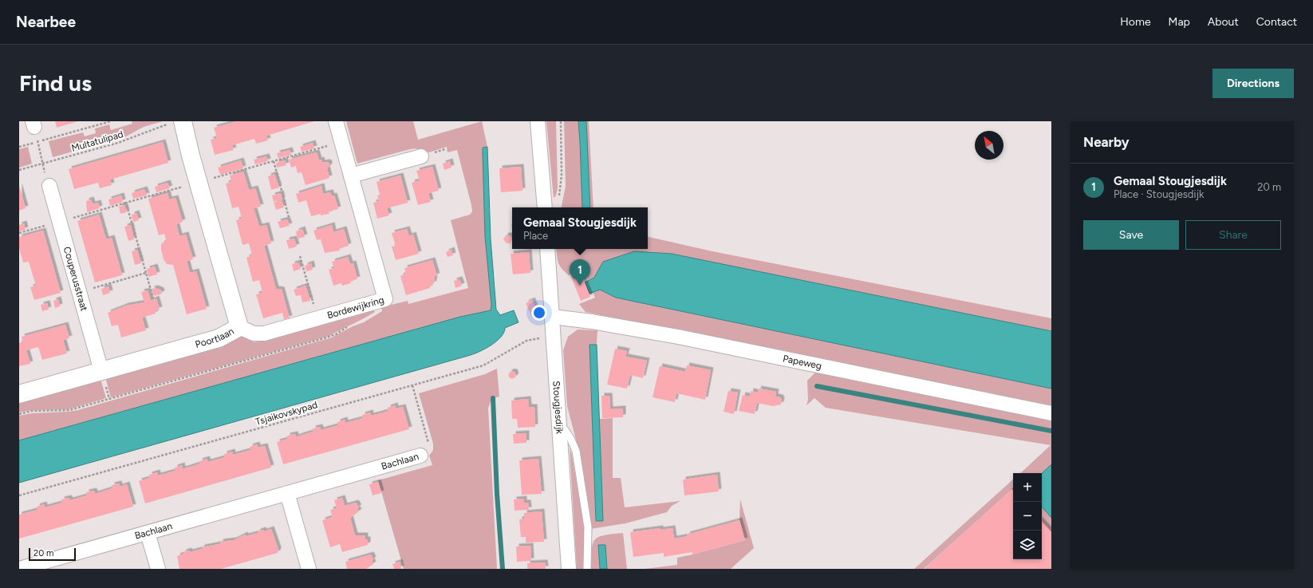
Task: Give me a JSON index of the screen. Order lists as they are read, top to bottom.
{
  "streets": {
    "street": [
      "Couperusstraat",
      "Bordewijkring",
      "Poortlaan",
      "Papeweg",
      "Stougjesdijk",
      "Bachlaan"
    ],
    "path": ["Multatulipad", "Tsjaikovskypad"]
  },
  "crossings": [
    ["Multatulipad", "Poortlaan"],
    ["Couperusstraat", "Poortlaan"],
    ["Bordewijkring", "Poortlaan"],
    ["Papeweg", "Stougjesdijk"],
    ["Stougjesdijk", "Tsjaikovskypad"],
    ["Tsjaikovskypad", "Bachlaan"]
  ],
  "scale_bar": "20 m",
  "north": "top left",
  "page": {
    "header": "Nearbee",
    "nav": [
      "Home",
      "Map",
      "About",
      "Contact"
    ],
    "buttons": [
      "Directions",
      ["Save", "Share"]
    ],
    "title": "Find us",
    "heading": "Nearby",
    "list": [
      {
        "mark": "1",
        "name": "Gemaal Stougjesdijk",
        "note": "Place · Stougjesdijk",
        "value": "20 m"
      }
    ],
    "popup": ["Gemaal Stougjesdijk", "Place"],
    "pins": "1",
    "map_buttons": ["+", "−"],
    "scale": "20 m"
  }
}
